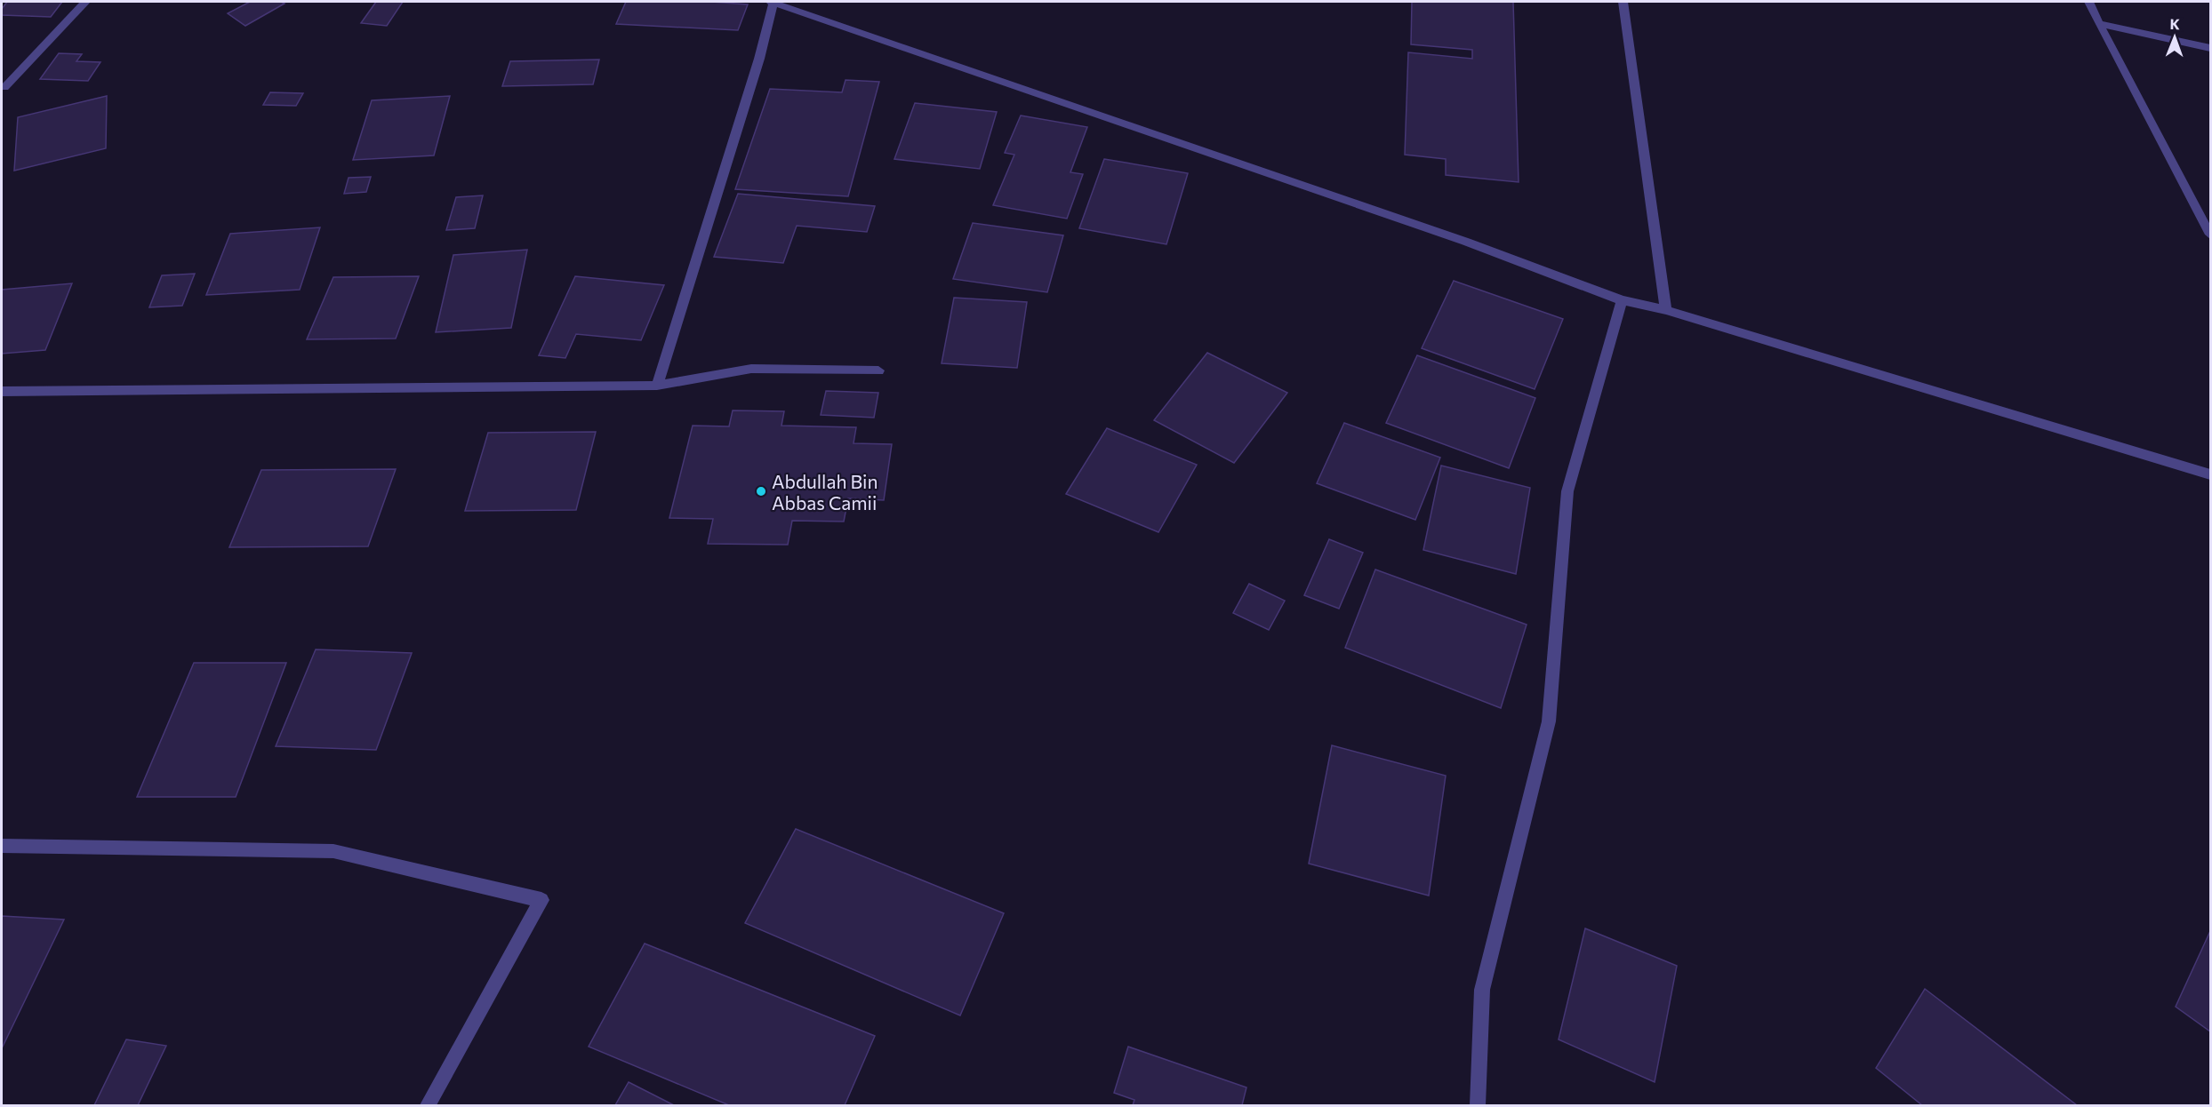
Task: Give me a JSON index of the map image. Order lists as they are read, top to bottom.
{
  "places": ["Abdullah Bin Abbas Camii"],
  "north": "top"
}
